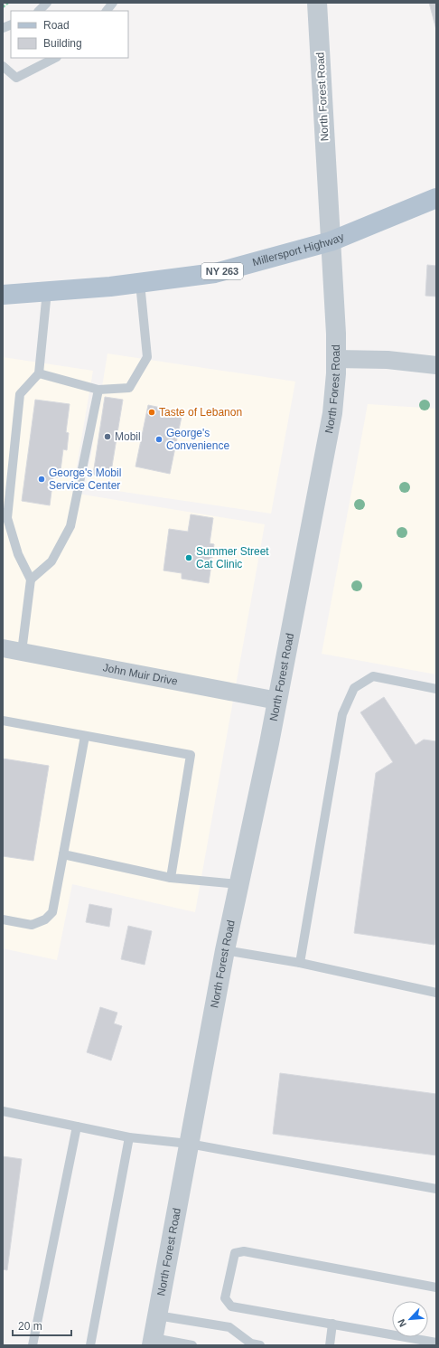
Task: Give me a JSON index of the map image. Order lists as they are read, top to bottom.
{
  "streets": {
    "main road": ["Millersport Highway", "NY 263"],
    "street": ["North Forest Road", "John Muir Drive"]
  },
  "crossings": [
    ["North Forest Road", "Millersport Highway"],
    ["North Forest Road", "John Muir Drive"]
  ],
  "places": [
    "Taste of Lebanon",
    "Mobil",
    "George's Convenience",
    "George's Mobil Service Center",
    "Summer Street Cat Clinic"
  ],
  "legend": ["Road", "Building"],
  "scale_bar": "20 m",
  "north": "bottom left"
}
